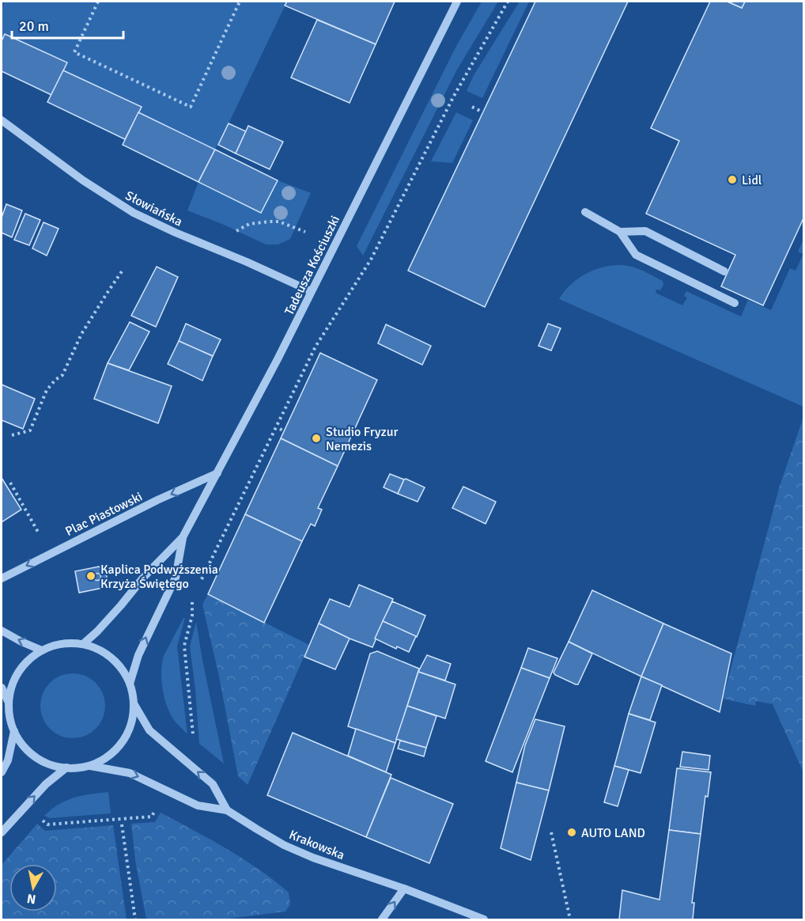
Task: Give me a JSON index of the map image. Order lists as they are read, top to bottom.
{
  "streets": {
    "street": [
      "Słowiańska",
      "Tadeusza Kościuszki",
      "Plac Piastowski",
      "Krakowska"
    ]
  },
  "crossings": [
    ["Słowiańska", "Tadeusza Kościuszki"],
    ["Tadeusza Kościuszki", "Plac Piastowski"],
    ["Tadeusza Kościuszki", "Krakowska"]
  ],
  "one_way": ["Plac Piastowski"],
  "places": [
    "Lidl",
    "Studio Fryzur Nemezis",
    "Kaplica Podwyższenia Krzyża Świętego",
    "AUTO LAND"
  ],
  "scale_bar": "20 m",
  "north": "bottom"
}
